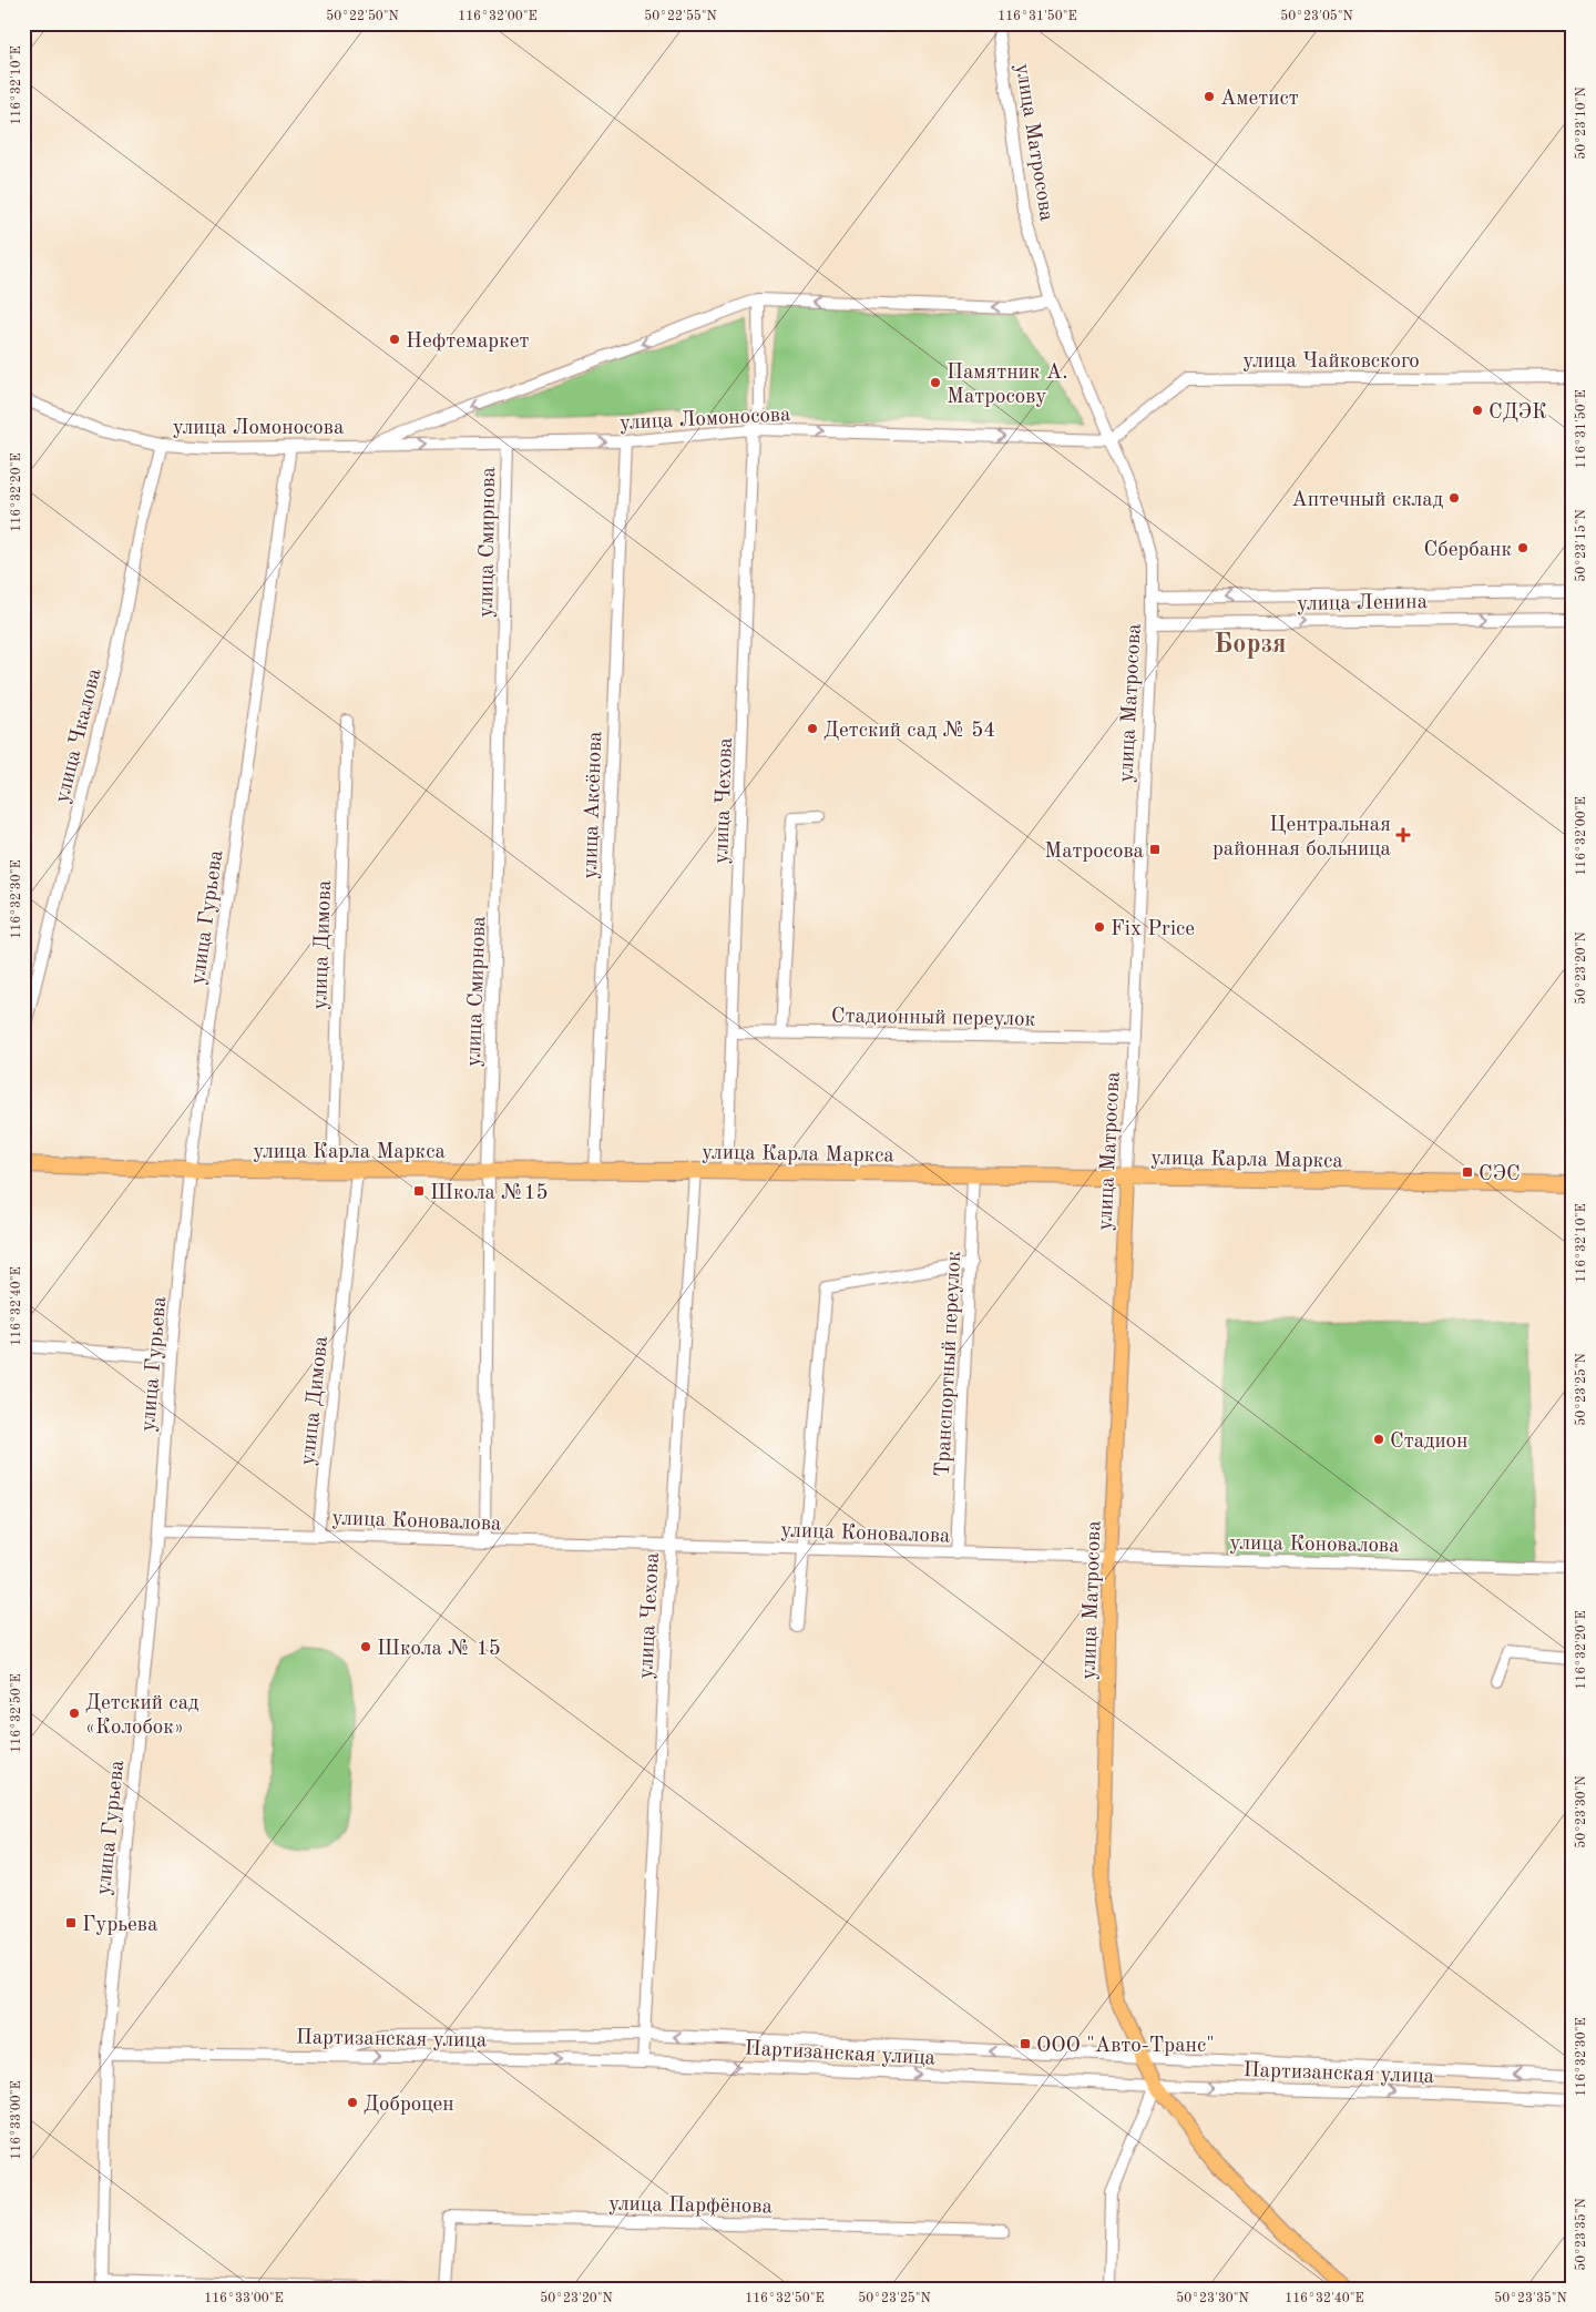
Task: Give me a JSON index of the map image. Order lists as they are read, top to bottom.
{
  "streets": {
    "highway": ["улица Карла Маркса"],
    "main road": ["улица Матросова"],
    "street": [
      "улица Чайковского",
      "улица Ломоносова",
      "улица Смирнова",
      "улица Ленина",
      "улица Чкалова",
      "улица Чехова",
      "улица Аксёнова",
      "улица Гурьева",
      "улица Димова",
      "Стадионный переулок",
      "Транспортный переулок",
      "улица Коновалова",
      "Партизанская улица",
      "улица Парфёнова"
    ]
  },
  "crossings": [
    ["улица Матросова", "улица Чайковского"],
    ["улица Матросова", "улица Ломоносова"],
    ["улица Матросова", "улица Ленина"],
    ["улица Матросова", "Стадионный переулок"],
    ["улица Матросова", "улица Карла Маркса"],
    ["улица Матросова", "улица Коновалова"],
    ["улица Матросова", "Партизанская улица"],
    ["улица Чайковского", "улица Ломоносова"],
    ["улица Ломоносова", "улица Смирнова"],
    ["улица Ломоносова", "улица Чкалова"],
    ["улица Ломоносова", "улица Чехова"],
    ["улица Ломоносова", "улица Аксёнова"],
    ["улица Ломоносова", "улица Гурьева"],
    ["улица Смирнова", "улица Карла Маркса"],
    ["улица Смирнова", "улица Коновалова"],
    ["улица Чехова", "Стадионный переулок"],
    ["улица Чехова", "улица Карла Маркса"],
    ["улица Чехова", "улица Коновалова"],
    ["улица Чехова", "Партизанская улица"],
    ["улица Аксёнова", "улица Карла Маркса"],
    ["улица Гурьева", "улица Карла Маркса"],
    ["улица Гурьева", "улица Коновалова"],
    ["улица Гурьева", "Партизанская улица"],
    ["улица Димова", "улица Карла Маркса"],
    ["улица Димова", "улица Коновалова"],
    ["улица Карла Маркса", "Транспортный переулок"],
    ["Транспортный переулок", "улица Коновалова"]
  ],
  "districts": ["Борзя"],
  "places": {
    "other": [
      "Аметист",
      "Нефтемаркет",
      "Памятник А. Матросову",
      "СДЭК",
      "Аптечный склад",
      "Сбербанк",
      "Детский сад № 54",
      "Fix Price",
      "Стадион",
      "Школа № 15",
      "Детский сад «Колобок»",
      "Доброцен"
    ],
    "health": ["Центральная районная больница"],
    "transit": [
      "Матросова",
      "СЭС",
      "Школа №15",
      "Гурьева",
      "ООО \"Авто-Транс\""
    ]
  },
  "coordinates": [
    "50°22'50\"N",
    "116°32'00\"E",
    "50°22'55\"N",
    "116°31'50\"E",
    "50°23'05\"N",
    "116°32'10\"E",
    "50°23'10\"N",
    "116°32'20\"E",
    "50°23'15\"N",
    "116°32'30\"E",
    "50°23'20\"N",
    "116°32'40\"E",
    "50°23'25\"N",
    "116°32'50\"E",
    "50°23'30\"N",
    "116°33'00\"E",
    "50°23'35\"N"
  ]
}
